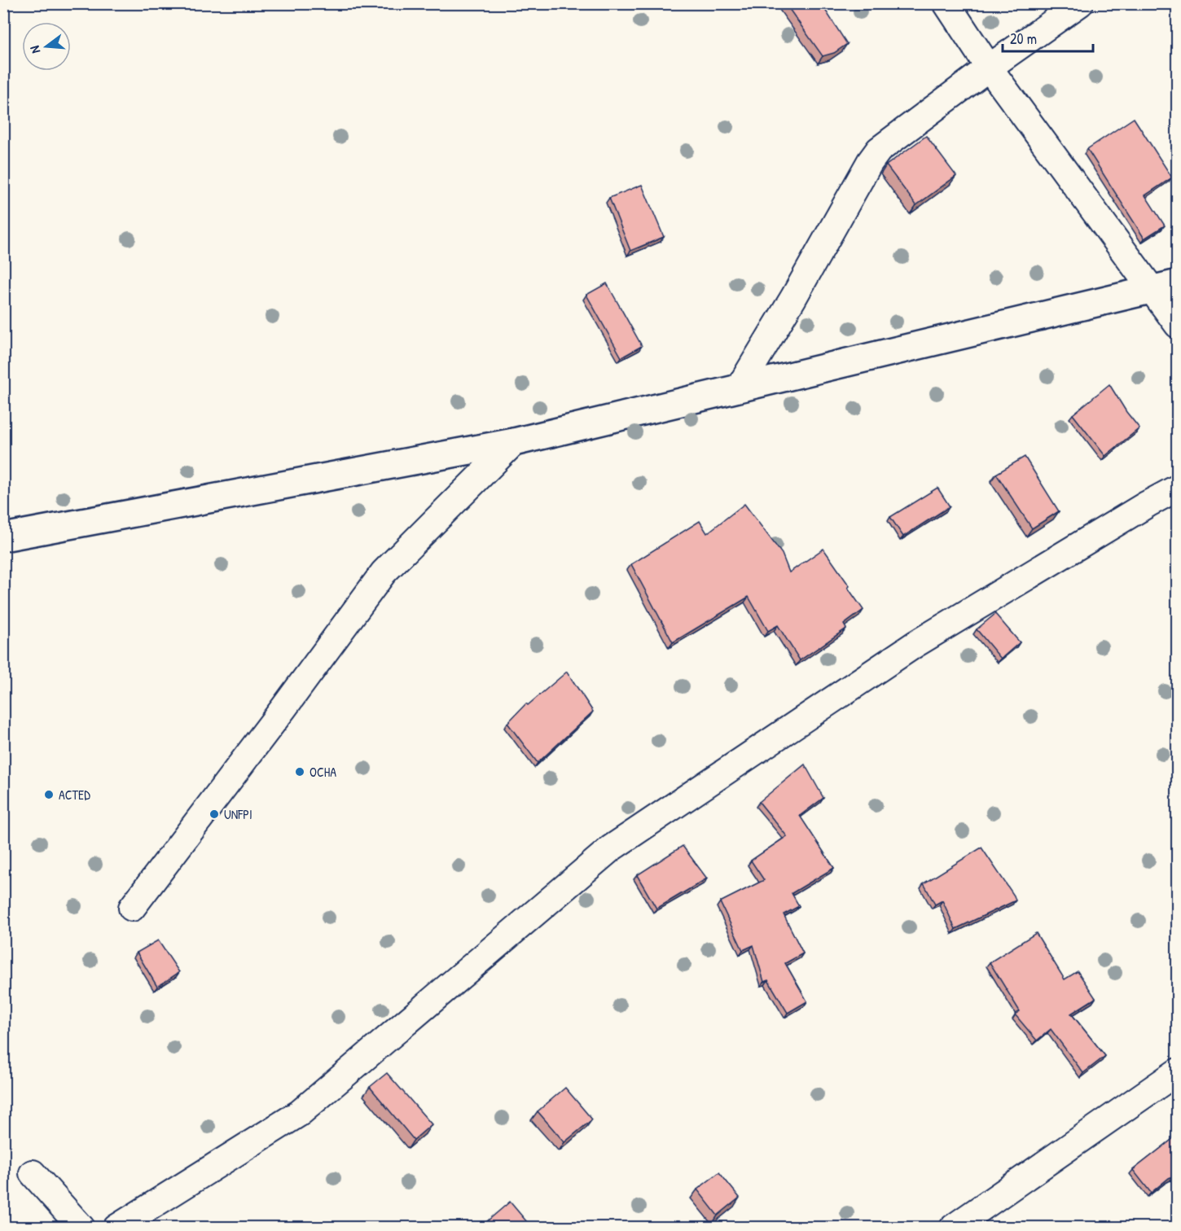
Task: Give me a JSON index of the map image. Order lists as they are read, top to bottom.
{
  "places": ["OCHA", "ACTED", "UNFPI"],
  "scale_bar": "20 m",
  "north": "left"
}
